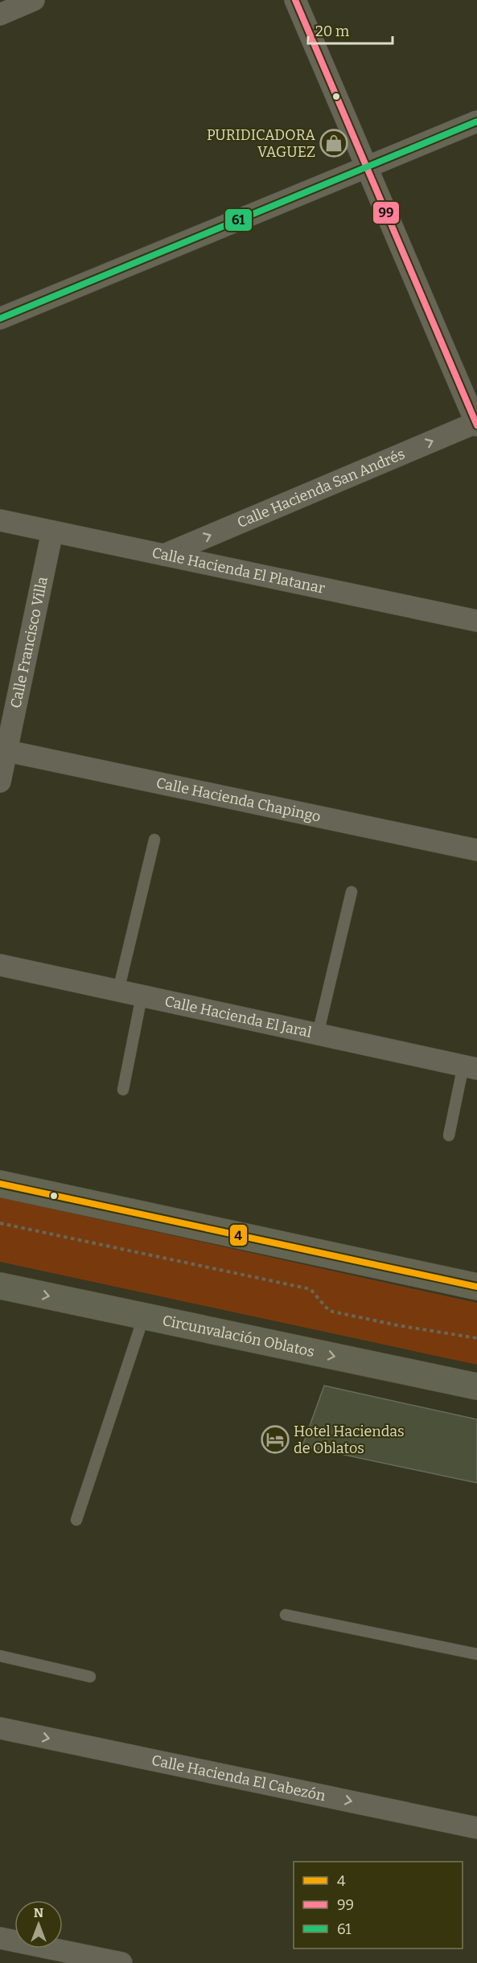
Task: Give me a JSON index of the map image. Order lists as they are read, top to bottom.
{
  "streets": {
    "main road": ["Circunvalación Oblatos"],
    "street": [
      "Calle Hacienda San Andrés",
      "Calle Hacienda El Platanar",
      "Calle Francisco Villa",
      "Calle Hacienda Chapingo",
      "Calle Hacienda El Jaral",
      "Calle Hacienda El Cabezón"
    ]
  },
  "crossings": [
    ["Calle Hacienda San Andrés", "Calle Hacienda El Platanar"],
    ["Calle Hacienda El Platanar", "Calle Francisco Villa"],
    ["Calle Francisco Villa", "Calle Hacienda Chapingo"]
  ],
  "one_way": ["Calle Hacienda San Andrés", "Calle Hacienda El Cabezón"],
  "places": {
    "shop": ["PURIDICADORA VAGUEZ"],
    "hotel": ["Hotel Haciendas de Oblatos"]
  },
  "lines": ["transit line 99", "transit line 61", "transit line 4"],
  "legend": ["4", "99", "61"],
  "scale_bar": "20 m",
  "north": "top"
}
